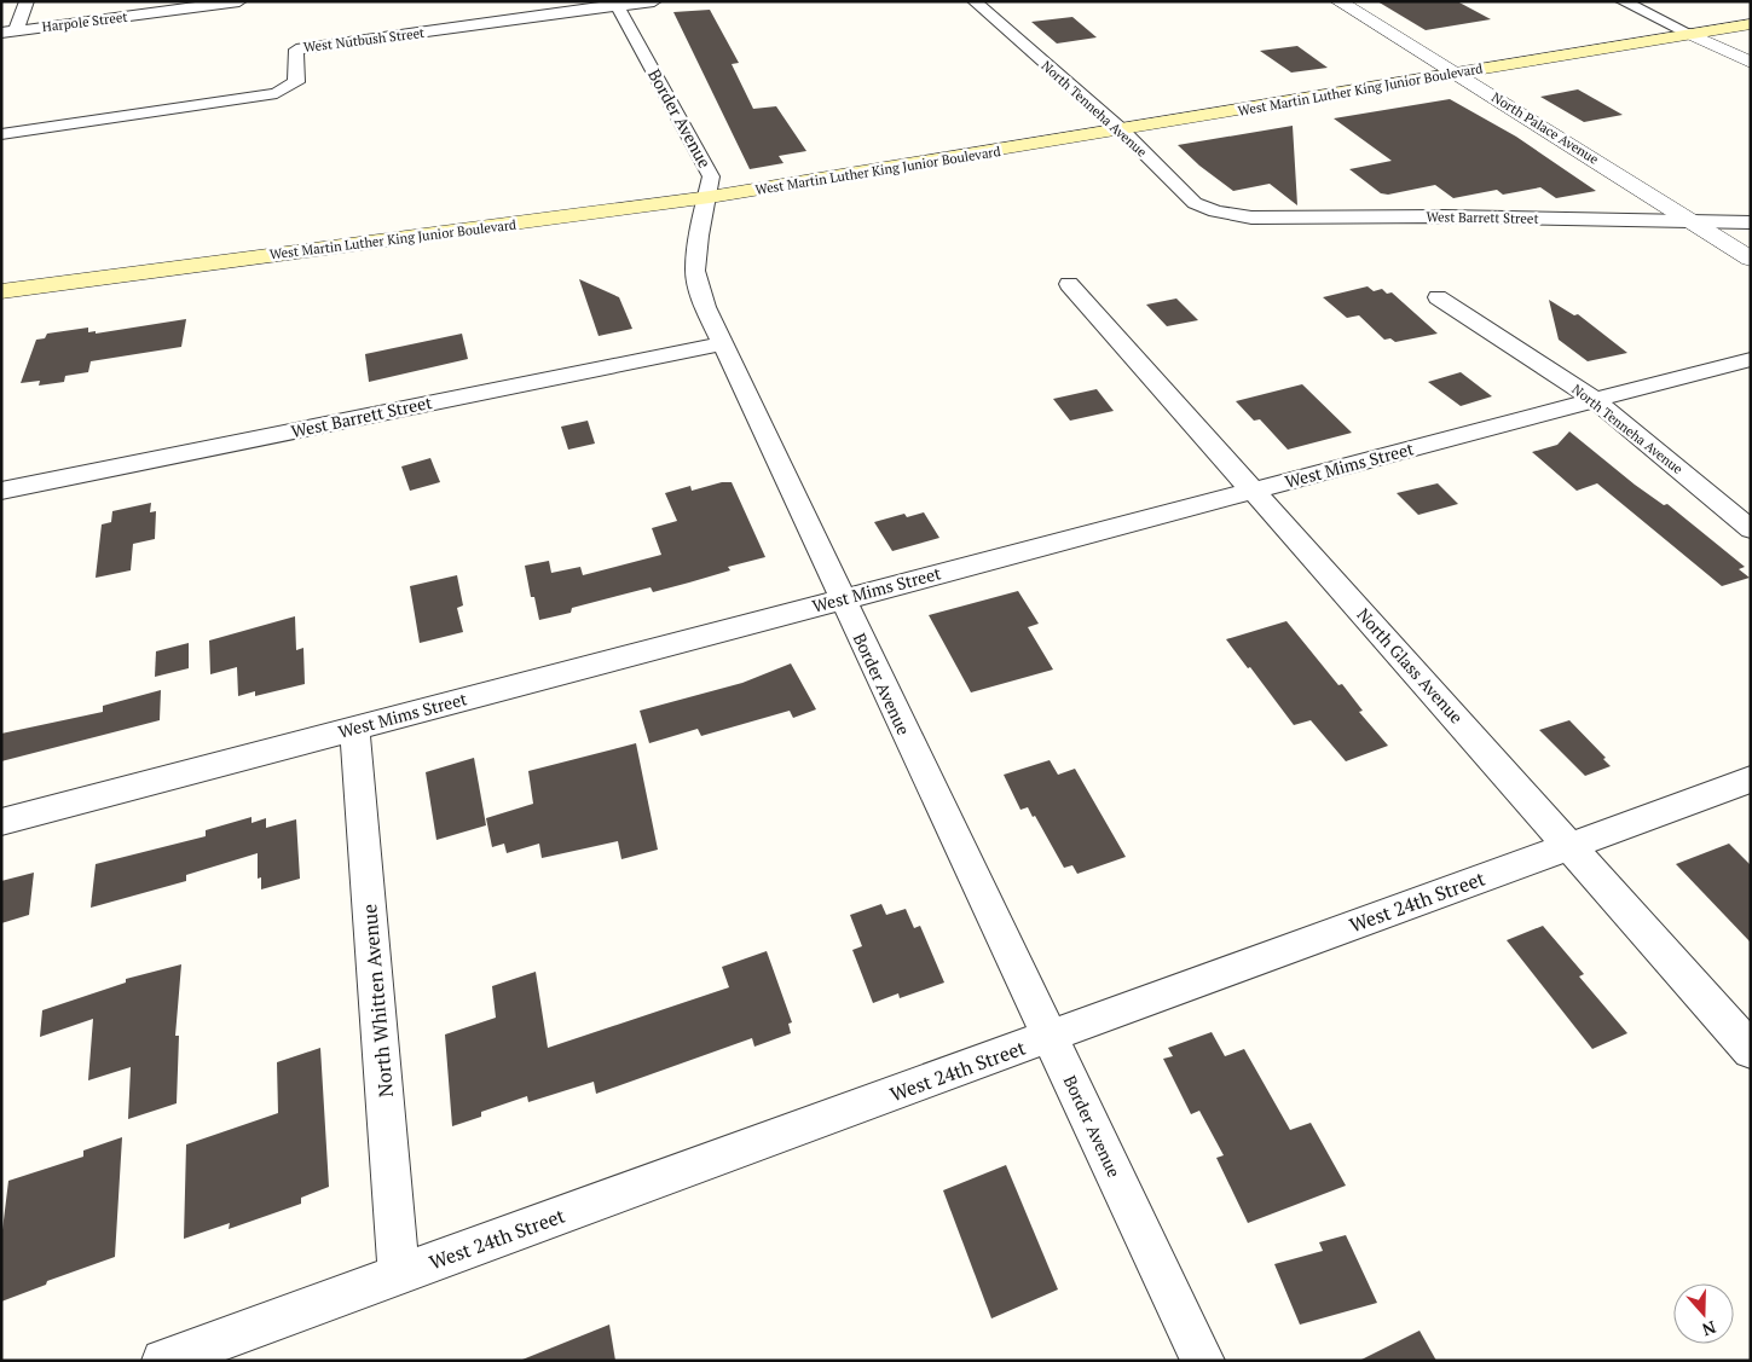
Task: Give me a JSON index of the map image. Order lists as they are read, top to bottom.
{
  "streets": {
    "main road": ["West Martin Luther King Junior Boulevard"],
    "street": [
      "Harpole Street",
      "West Nutbush Street",
      "North Tenneha Avenue",
      "Border Avenue",
      "North Palace Avenue",
      "West Barrett Street",
      "West Mims Street",
      "North Glass Avenue",
      "West 24th Street",
      "North Whitten Avenue"
    ]
  },
  "crossings": [
    ["West Nutbush Street", "Border Avenue"],
    ["West Martin Luther King Junior Boulevard", "North Tenneha Avenue"],
    ["West Martin Luther King Junior Boulevard", "Border Avenue"],
    ["West Martin Luther King Junior Boulevard", "North Palace Avenue"],
    ["North Tenneha Avenue", "West Barrett Street"],
    ["North Tenneha Avenue", "West Mims Street"],
    ["Border Avenue", "West Barrett Street"],
    ["Border Avenue", "West Mims Street"],
    ["Border Avenue", "West 24th Street"],
    ["North Palace Avenue", "West Barrett Street"],
    ["West Mims Street", "North Glass Avenue"],
    ["West Mims Street", "North Whitten Avenue"],
    ["North Glass Avenue", "West 24th Street"],
    ["West 24th Street", "North Whitten Avenue"]
  ],
  "north": "bottom"
}
